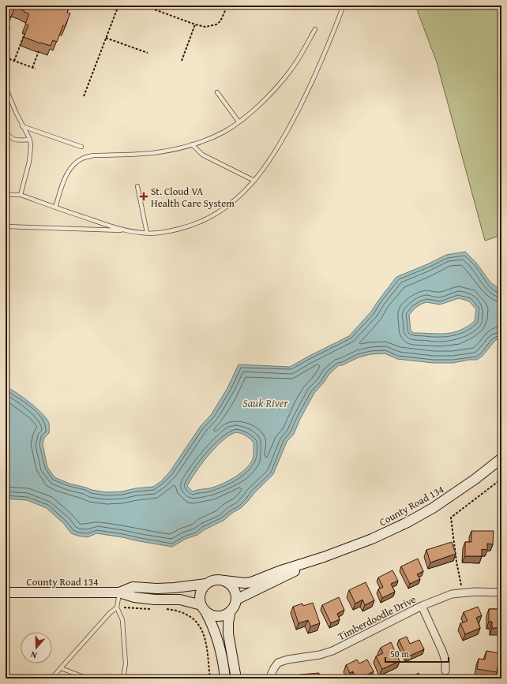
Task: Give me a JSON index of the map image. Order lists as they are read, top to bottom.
{
  "streets": {
    "street": ["County Road 134", "Timberdoodle Drive"]
  },
  "water": ["Sauk River"],
  "places": {
    "health": ["St. Cloud VA Health Care System"]
  },
  "scale_bar": "50 m",
  "north": "bottom"
}
